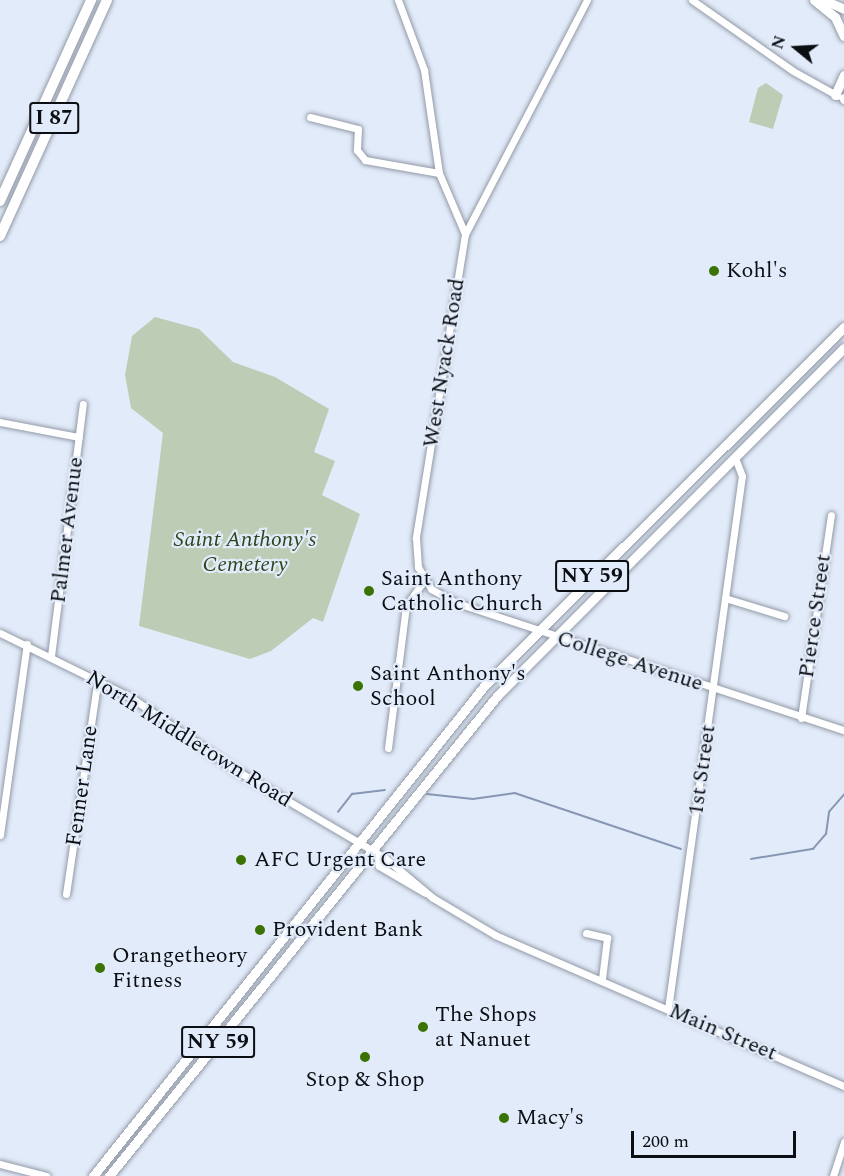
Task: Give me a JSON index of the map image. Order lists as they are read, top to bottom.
{
  "streets": {
    "highway": ["I 87"],
    "main road": ["NY 59"],
    "street": [
      "West Nyack Road",
      "Palmer Avenue",
      "Pierce Street",
      "College Avenue",
      "North Middletown Road",
      "1st Street",
      "Fenner Lane",
      "Main Street"
    ]
  },
  "crossings": [
    ["West Nyack Road", "College Avenue"],
    ["Palmer Avenue", "North Middletown Road"],
    ["NY 59", "College Avenue"],
    ["NY 59", "North Middletown Road"],
    ["NY 59", "1st Street"],
    ["Pierce Street", "College Avenue"],
    ["College Avenue", "1st Street"],
    ["North Middletown Road", "Fenner Lane"],
    ["North Middletown Road", "Main Street"],
    ["1st Street", "Main Street"]
  ],
  "parks": ["Saint Anthony's Cemetery"],
  "places": [
    "Kohl's",
    "Saint Anthony Catholic Church",
    "Saint Anthony's School",
    "AFC Urgent Care",
    "Provident Bank",
    "Orangetheory Fitness",
    "The Shops at Nanuet",
    "Stop & Shop",
    "Macy's"
  ],
  "scale_bar": "200 m",
  "north": "left"
}
